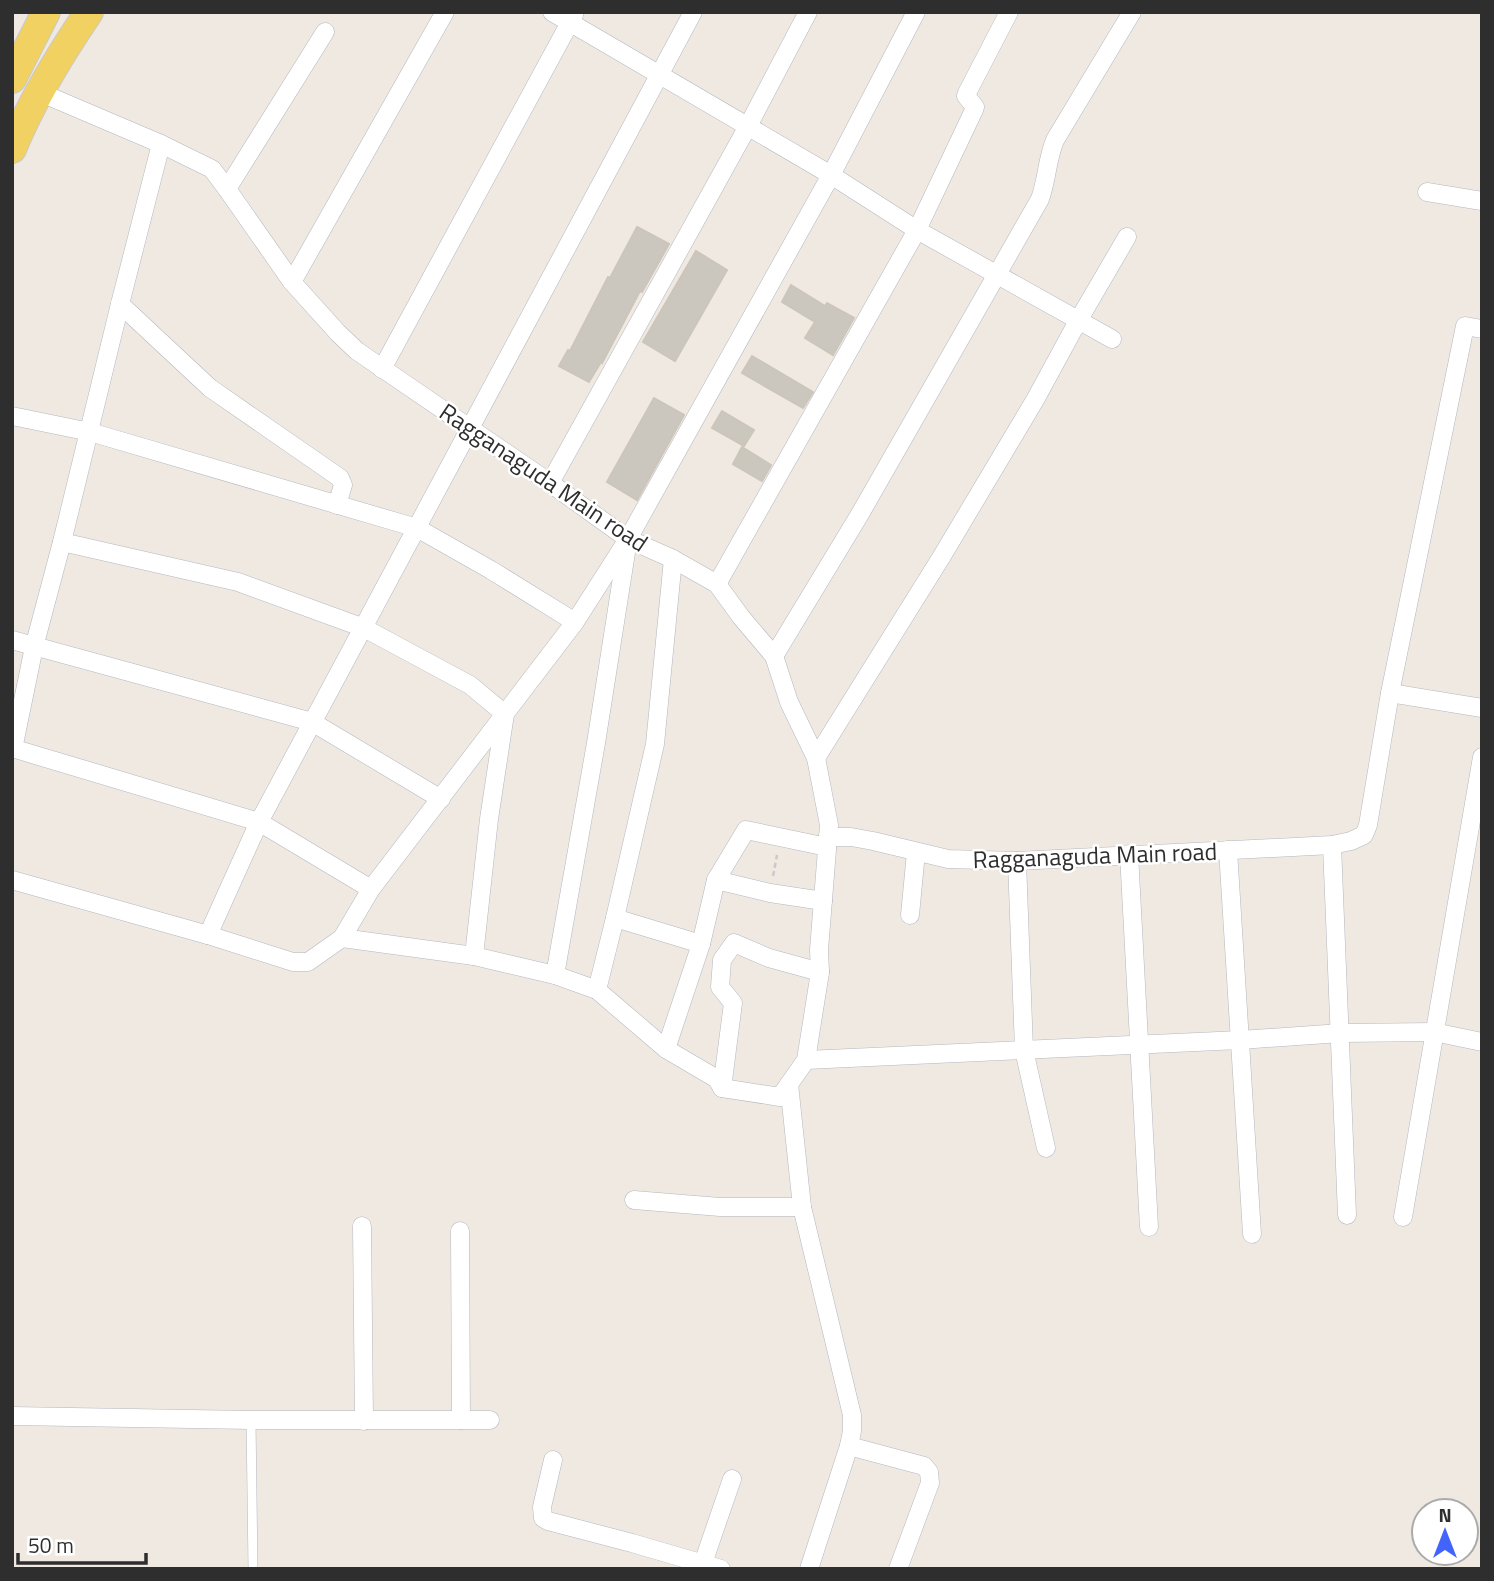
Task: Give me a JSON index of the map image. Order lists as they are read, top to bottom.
{
  "streets": {
    "street": ["Ragganaguda Main road"]
  },
  "scale_bar": "50 m",
  "north": "top"
}
